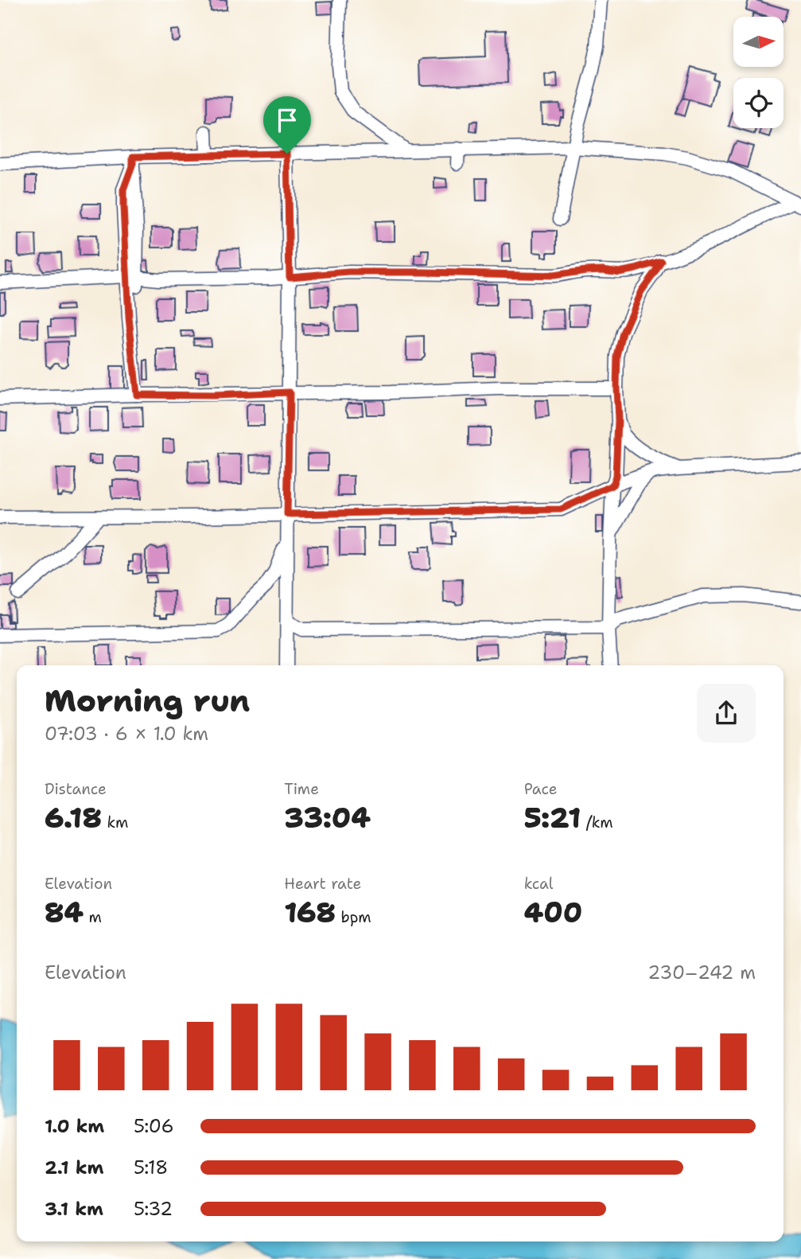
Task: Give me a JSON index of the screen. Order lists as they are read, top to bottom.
{
  "north": "right",
  "page": {
    "heading": ["Morning run", "07:03 · 6 × 1.0 km"],
    "stats": [
      ["Distance", "6.18 km"],
      ["Time", "33:04"],
      ["Pace", "5:21 /km"],
      ["Elevation", "84 m"],
      ["Heart rate", "168 bpm"],
      ["kcal", "400"]
    ],
    "chart": ["Elevation", "230–242 m"],
    "list": [
      {
        "name": "1.0 km",
        "note": "5:06"
      },
      {
        "name": "2.1 km",
        "note": "5:18"
      },
      {
        "name": "3.1 km",
        "note": "5:32"
      }
    ]
  }
}
